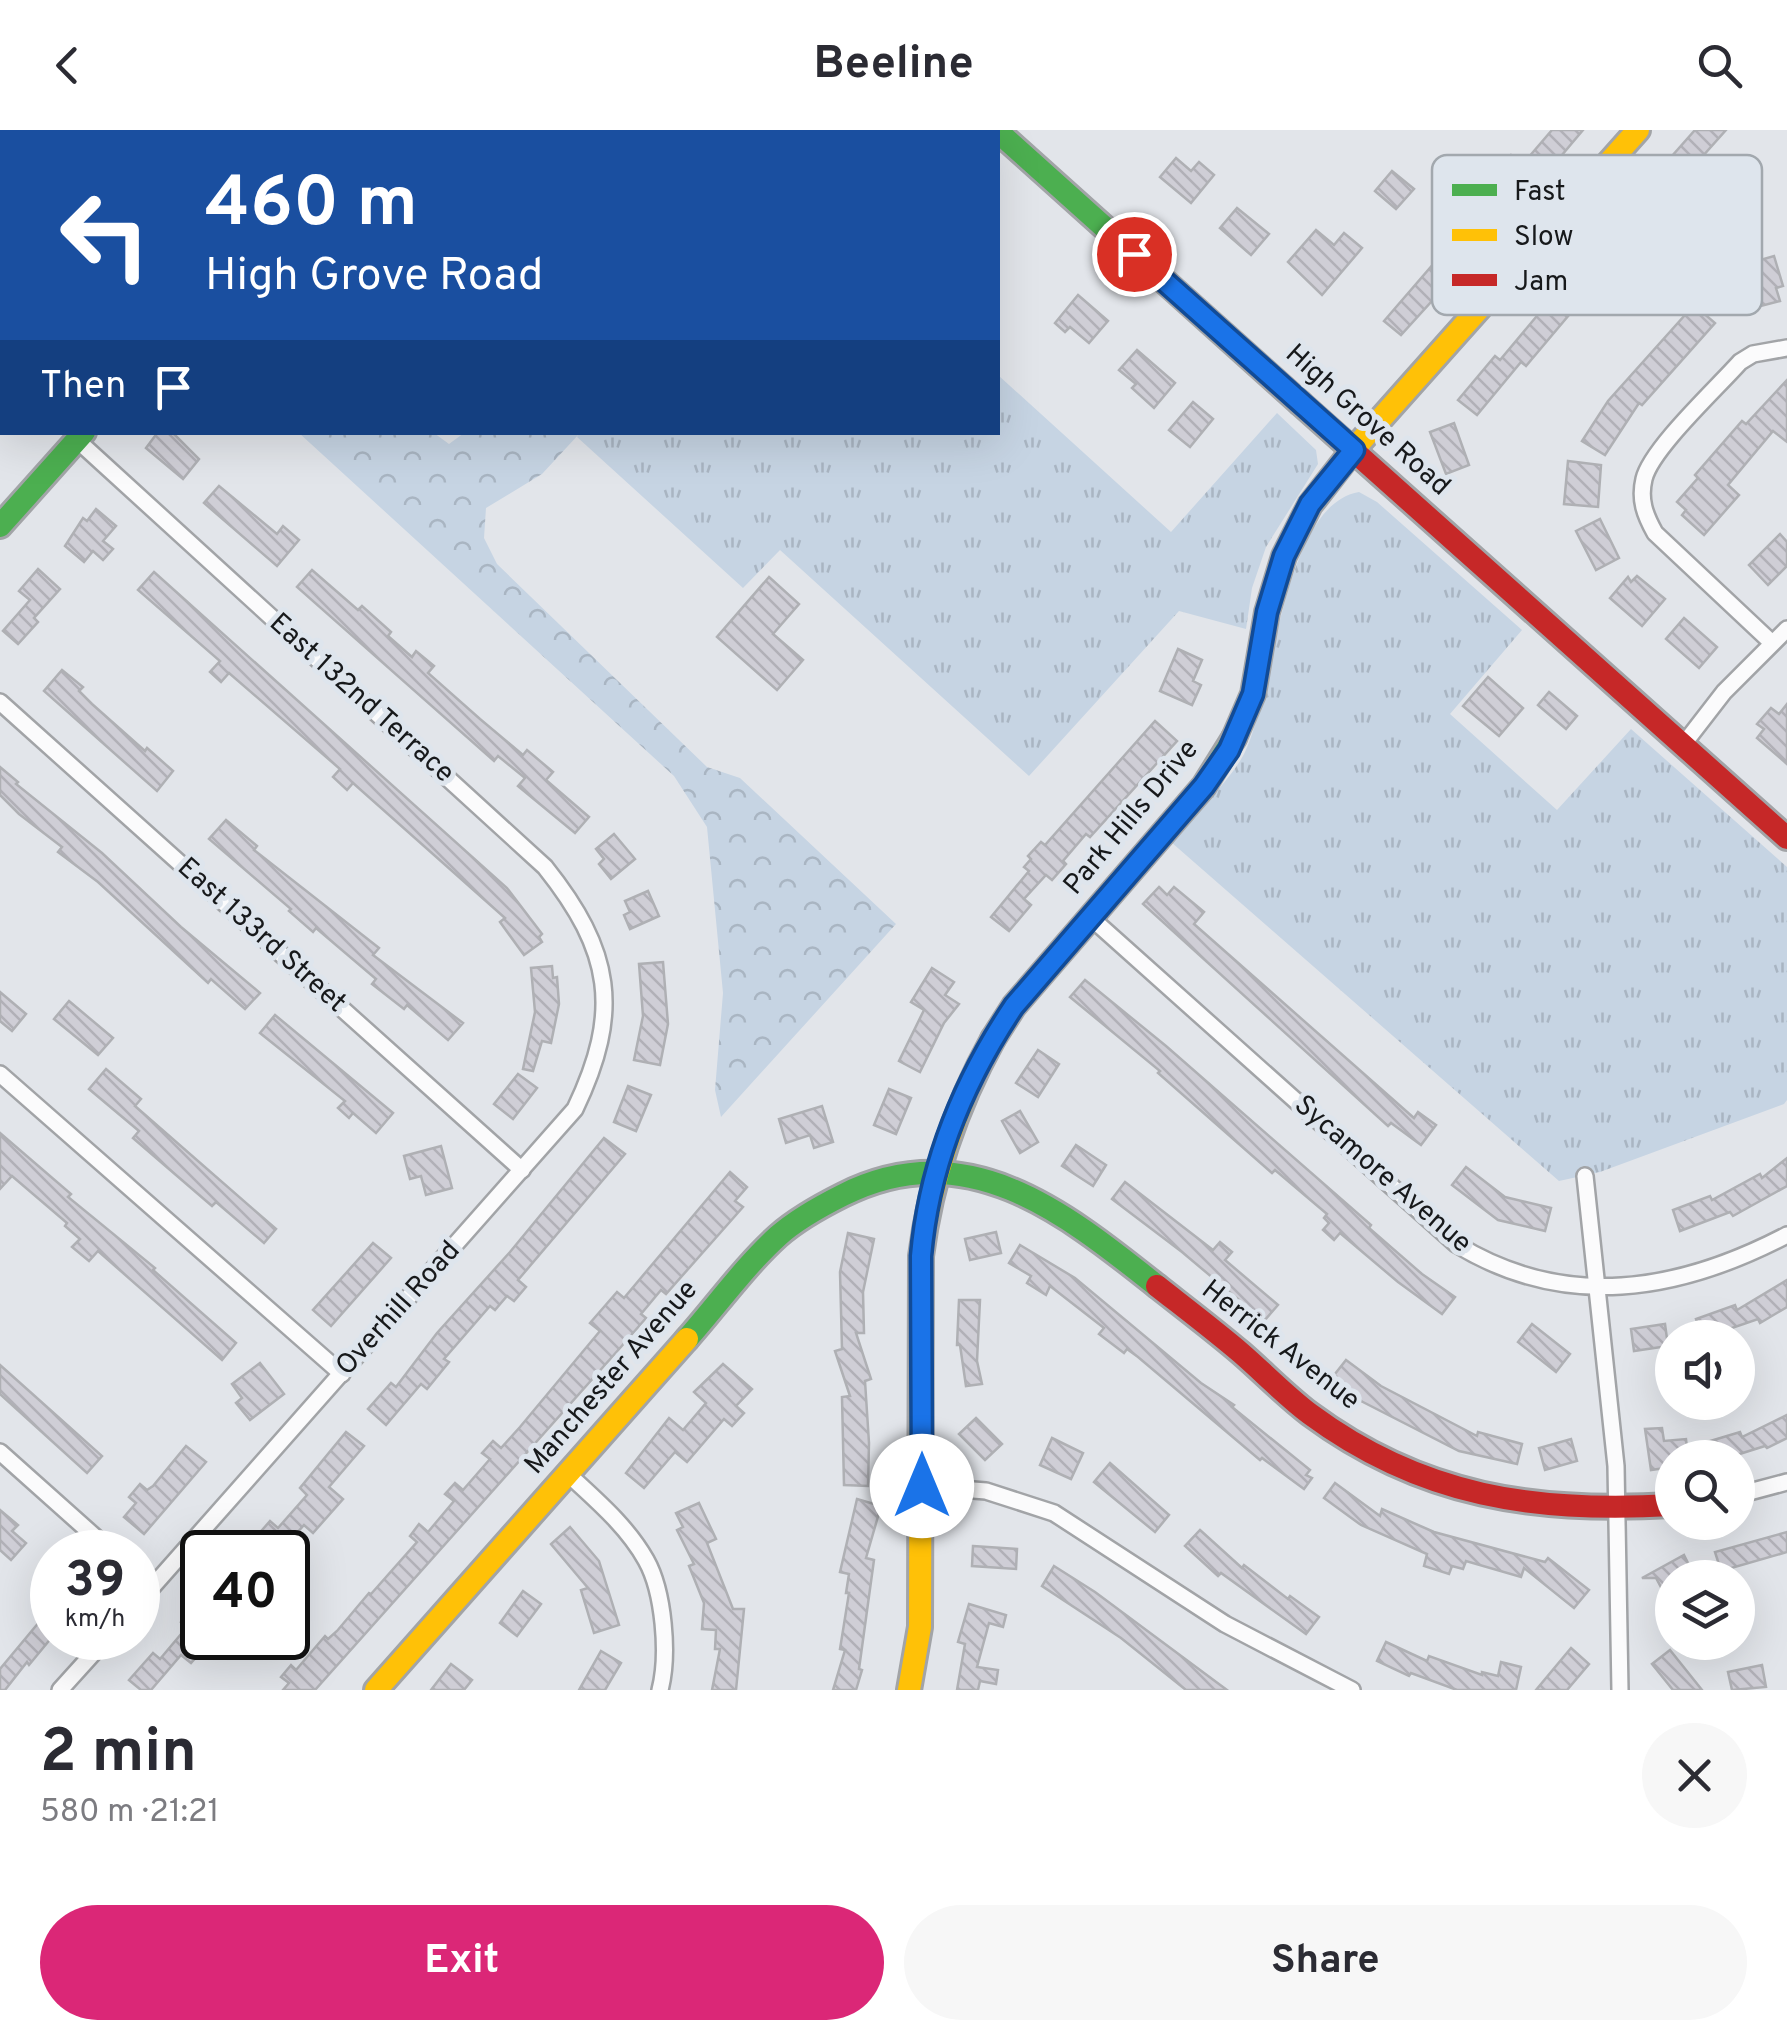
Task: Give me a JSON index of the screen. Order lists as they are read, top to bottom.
{
  "streets": {
    "street": [
      "High Grove Road",
      "East 132nd Terrace",
      "Park Hills Drive",
      "East 133rd Street",
      "Sycamore Avenue",
      "Overhill Road",
      "Herrick Avenue",
      "Manchester Avenue"
    ]
  },
  "crossings": [
    ["High Grove Road", "Park Hills Drive"],
    ["East 132nd Terrace", "Overhill Road"],
    ["Park Hills Drive", "Sycamore Avenue"],
    ["Park Hills Drive", "Herrick Avenue"],
    ["Park Hills Drive", "Manchester Avenue"],
    ["East 133rd Street", "Overhill Road"],
    ["Herrick Avenue", "Manchester Avenue"]
  ],
  "legend": ["Fast", "Slow", "Jam"],
  "page": {
    "header": "Beeline",
    "turn": ["460 m", "High Grove Road"],
    "then": "Then",
    "speed": "39 km/h",
    "limit": "40",
    "heading": ["2 min", "580 m · 21:21"],
    "buttons": ["Exit", "Share"]
  }
}
